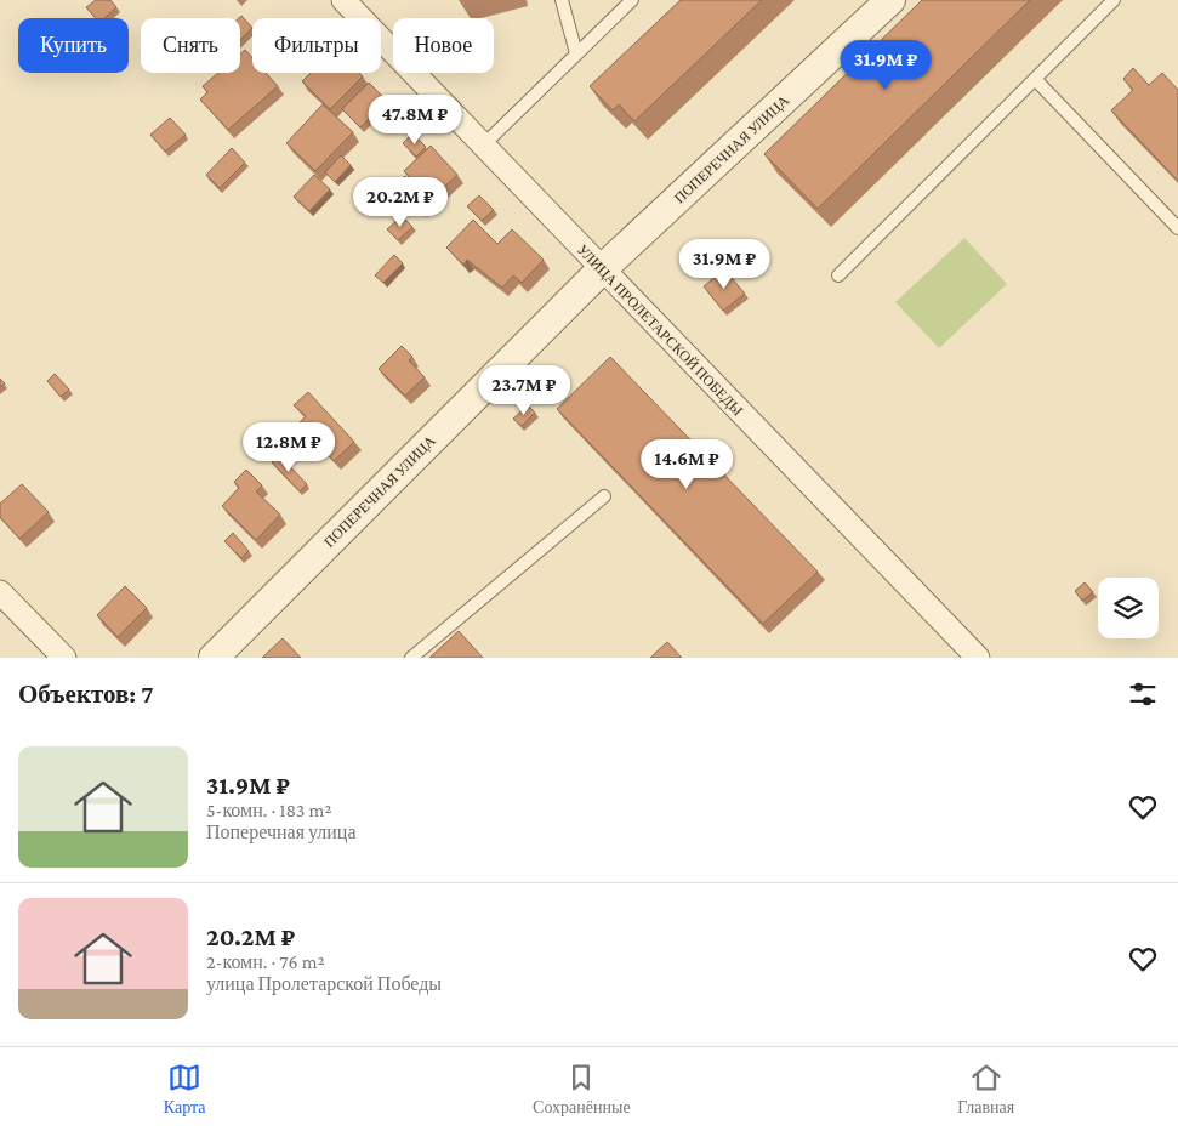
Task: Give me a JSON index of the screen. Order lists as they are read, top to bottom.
{
  "streets": {
    "street": ["ПОПЕРЕЧНАЯ УЛИЦА", "УЛИЦА ПРОЛЕТАРСКОЙ ПОБЕДЫ"]
  },
  "crossings": [
    ["ПОПЕРЕЧНАЯ УЛИЦА", "УЛИЦА ПРОЛЕТАРСКОЙ ПОБЕДЫ"]
  ],
  "page": {
    "chip": [
      "Купить",
      "Снять",
      "Фильтры",
      "Новое"
    ],
    "price": [
      "31.9M ₽",
      "47.8M ₽",
      "20.2M ₽",
      "31.9M ₽",
      "23.7M ₽",
      "12.8M ₽",
      "14.6M ₽"
    ],
    "heading": "Объектов: 7",
    "list": [
      {
        "name": "31.9M ₽",
        "note": "5-комн. · 183 m² · Поперечная улица"
      },
      {
        "name": "20.2M ₽",
        "note": "2-комн. · 76 m² · улица Пролетарской Победы"
      }
    ],
    "tabs": ["Карта", "Сохранённые", "Главная"]
  }
}
